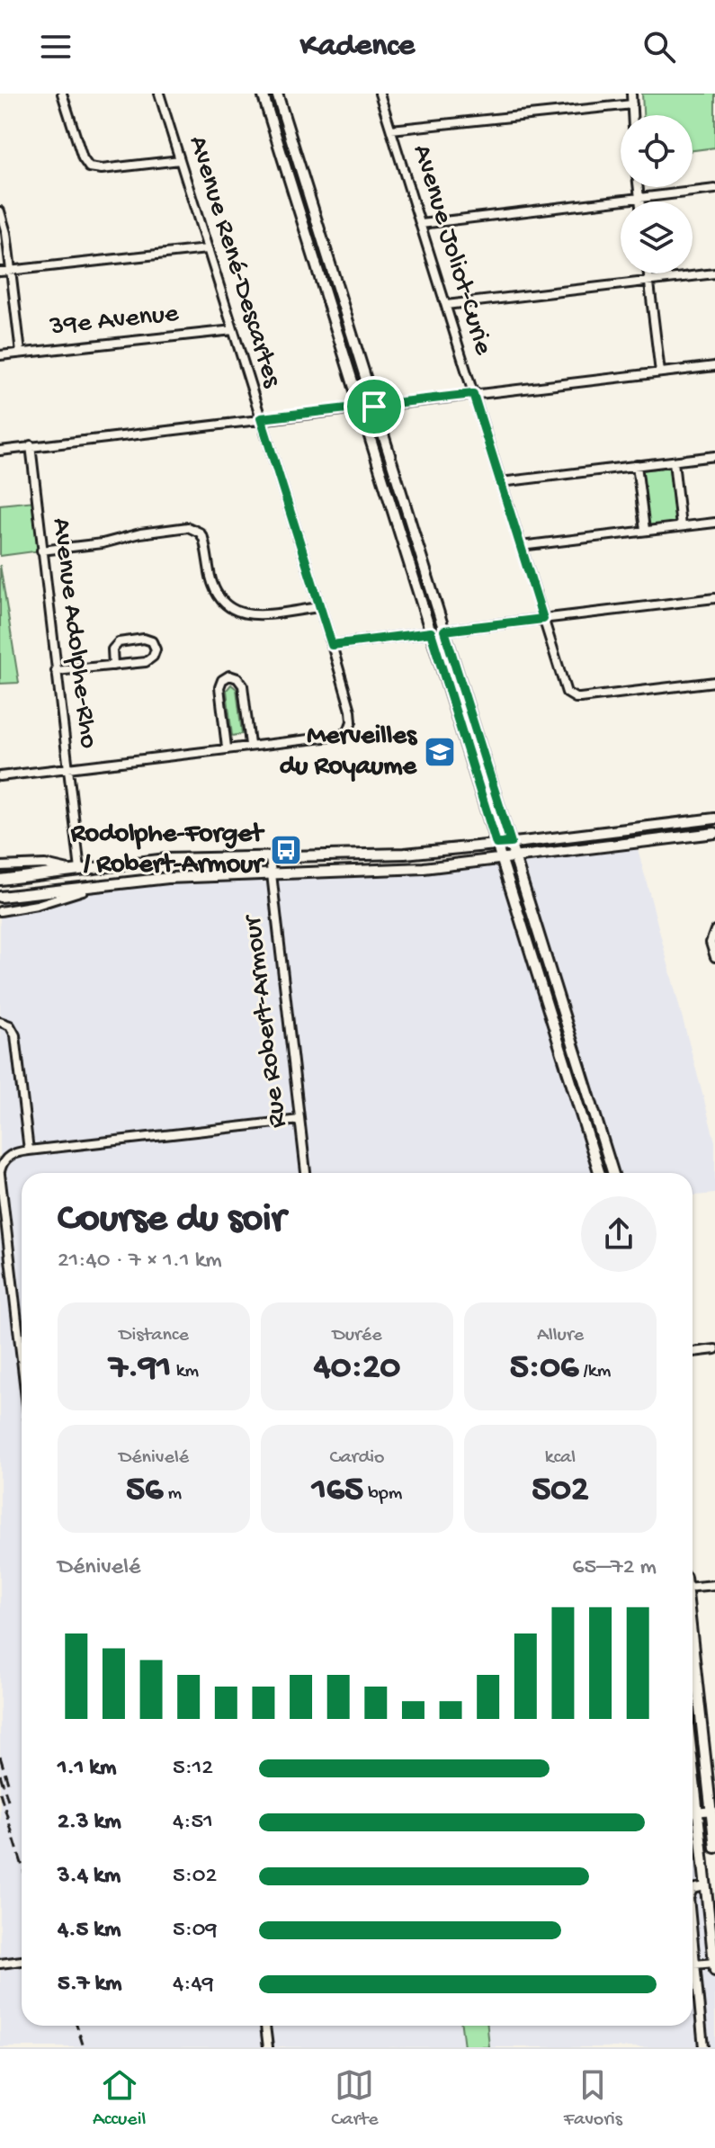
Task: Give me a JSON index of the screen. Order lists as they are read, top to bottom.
{
  "streets": {
    "street": [
      "Avenue Joliot-Curie",
      "Avenue René-Descartes",
      "39e Avenue",
      "Avenue Adolphe-Rho",
      "Rue Robert-Armour"
    ]
  },
  "crossings": [
    ["Avenue René-Descartes", "39e Avenue"]
  ],
  "places": {
    "school or university": ["Merveilles du Royaume"],
    "bus stop": ["Rodolphe-Forget / Robert-Armour"]
  },
  "page": {
    "header": "Kadence",
    "heading": ["Course du soir", "21:40 · 7 × 1.1 km"],
    "stats": [
      ["Distance", "7.91 km"],
      ["Durée", "40:20"],
      ["Allure", "5:06 /km"],
      ["Dénivelé", "56 m"],
      ["Cardio", "165 bpm"],
      ["kcal", "502"]
    ],
    "chart": ["Dénivelé", "65–72 m"],
    "list": [
      {
        "name": "1.1 km",
        "note": "5:12"
      },
      {
        "name": "2.3 km",
        "note": "4:51"
      },
      {
        "name": "3.4 km",
        "note": "5:02"
      },
      {
        "name": "4.5 km",
        "note": "5:09"
      },
      {
        "name": "5.7 km",
        "note": "4:49"
      }
    ],
    "tabs": ["Accueil", "Carte", "Favoris"]
  }
}
